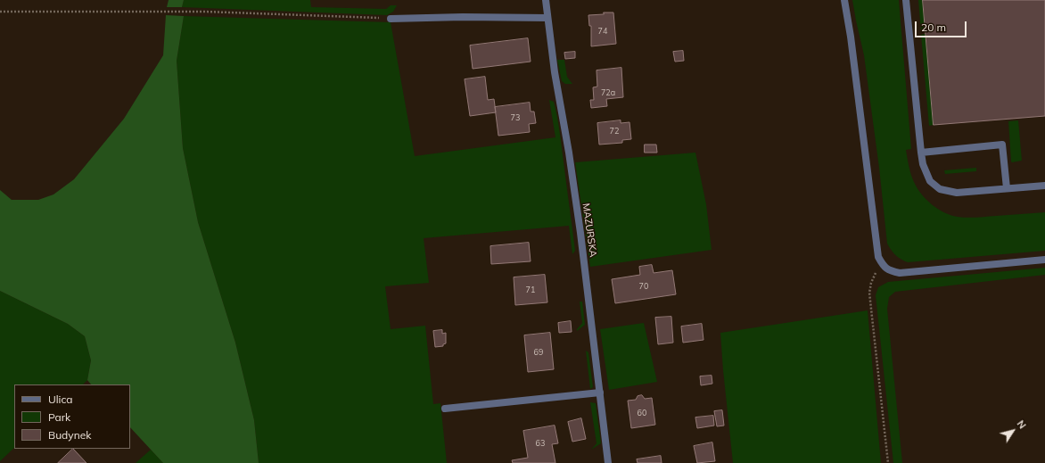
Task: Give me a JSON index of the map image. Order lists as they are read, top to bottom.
{
  "streets": {
    "street": ["MAZURSKA"]
  },
  "house_numbers": [
    "74",
    "72a",
    "73",
    "72",
    "70",
    "71",
    "69",
    "60",
    "63"
  ],
  "legend": ["Ulica", "Park", "Budynek"],
  "scale_bar": "20 m",
  "north": "top right"
}
